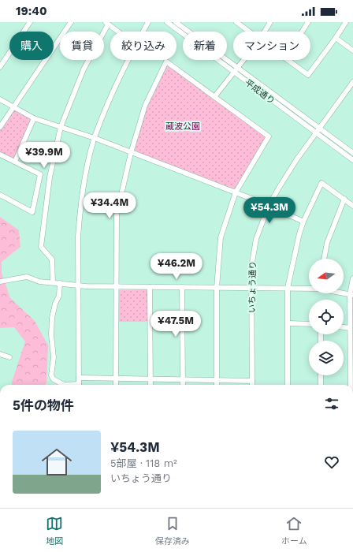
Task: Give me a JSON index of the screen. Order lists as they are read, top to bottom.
{
  "streets": {
    "street": ["平成通り", "いちょう通り"]
  },
  "crossings": [
    ["平成通り", "いちょう通り"]
  ],
  "parks": ["蔵波公園"],
  "north": "left",
  "page": {
    "status": "19:40",
    "chip": [
      "購入",
      "賃貸",
      "絞り込み",
      "新着",
      "マンション"
    ],
    "price": [
      "¥39.9M",
      "¥34.4M",
      "¥54.3M",
      "¥46.2M",
      "¥47.5M"
    ],
    "heading": "5件の物件",
    "list": [
      {
        "name": "¥54.3M",
        "note": "5部屋 · 118 m² · いちょう通り"
      }
    ],
    "tabs": ["地図", "保存済み", "ホーム"]
  }
}
